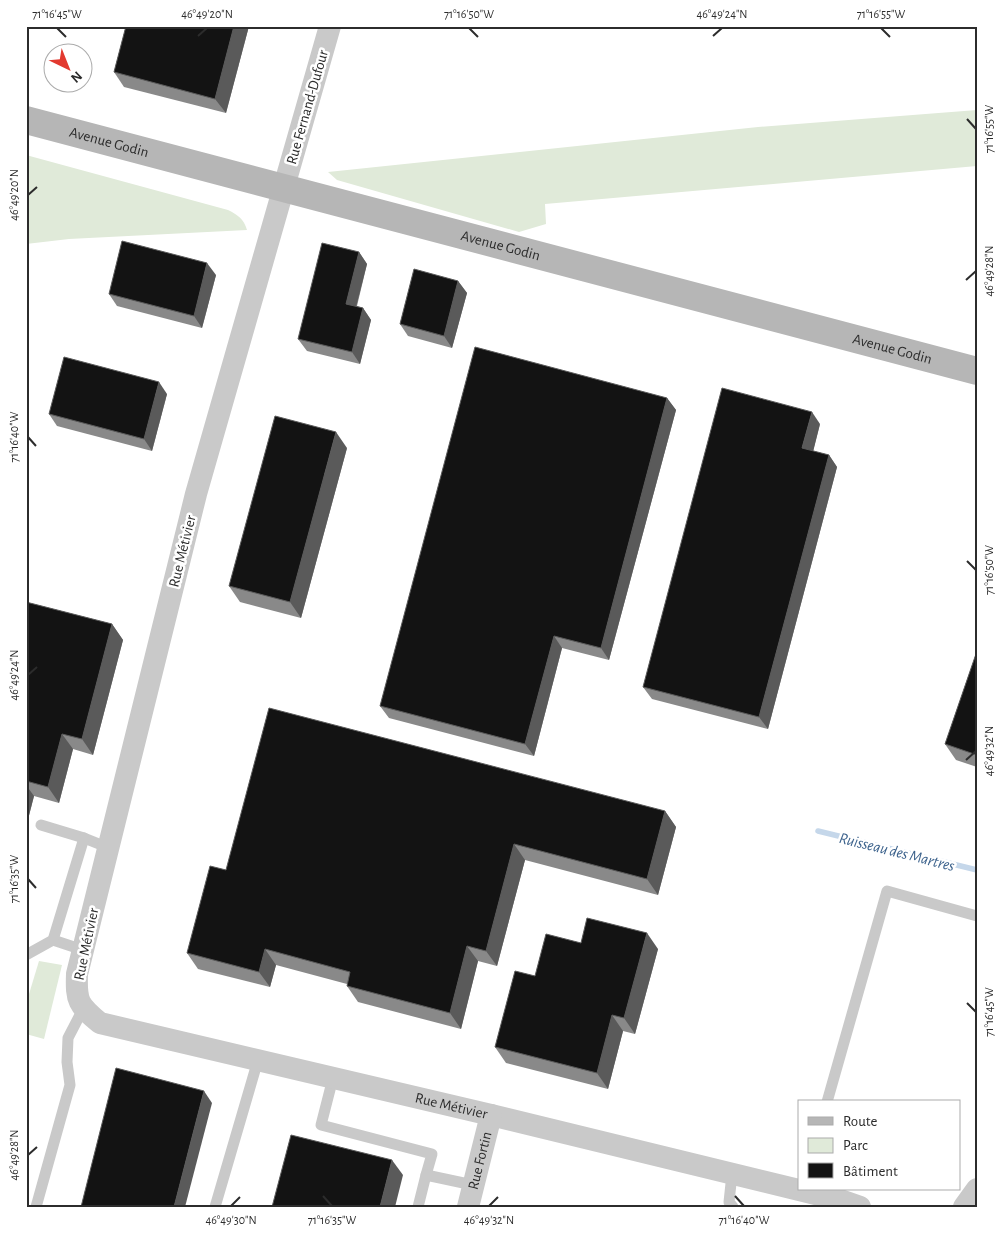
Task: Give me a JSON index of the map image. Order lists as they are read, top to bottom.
{
  "streets": {
    "street": [
      "Rue Fernand-Dufour",
      "Avenue Godin",
      "Rue Métivier",
      "Rue Fortin"
    ]
  },
  "crossings": [
    ["Rue Fernand-Dufour", "Avenue Godin"],
    ["Rue Fernand-Dufour", "Rue Métivier"],
    ["Avenue Godin", "Rue Métivier"],
    ["Rue Métivier", "Rue Fortin"]
  ],
  "water": ["Ruisseau des Martres"],
  "legend": ["Route", "Parc", "Bâtiment"],
  "north": "bottom right",
  "coordinates": [
    "71°16'45\"W",
    "46°49'20\"N",
    "71°16'50\"W",
    "46°49'24\"N",
    "71°16'55\"W",
    "46°49'28\"N",
    "71°16'40\"W",
    "46°49'32\"N",
    "71°16'35\"W",
    "46°49'30\"N"
  ]
}
